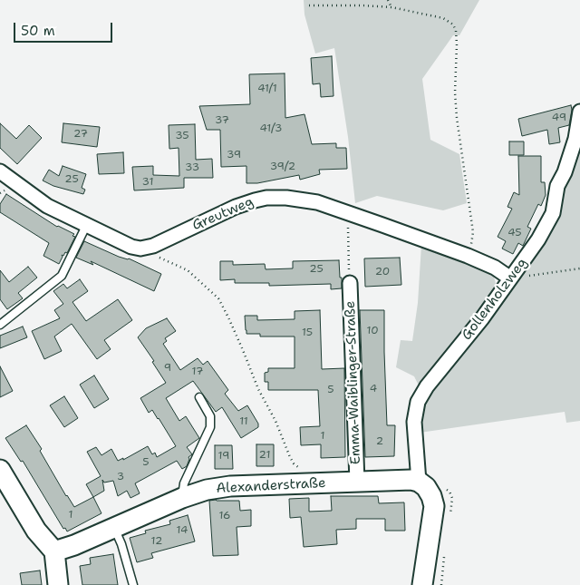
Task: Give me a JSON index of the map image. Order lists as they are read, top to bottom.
{
  "streets": {
    "street": [
      "Greutweg",
      "Gollenholzweg",
      "Emma-Waiblinger-Straße",
      "Alexanderstraße"
    ]
  },
  "crossings": [
    ["Greutweg", "Gollenholzweg"],
    ["Gollenholzweg", "Alexanderstraße"],
    ["Emma-Waiblinger-Straße", "Alexanderstraße"]
  ],
  "house_numbers": [
    "41/1",
    "49",
    "37",
    "41/3",
    "27",
    "35",
    "39",
    "39/2",
    "33",
    "25",
    "31",
    "45",
    "25",
    "20",
    "10",
    "15",
    "9",
    "17",
    "4",
    "5",
    "11",
    "1",
    "2",
    "21",
    "19",
    "5",
    "3",
    "1",
    "16",
    "14",
    "12"
  ],
  "scale_bar": "50 m"
}
